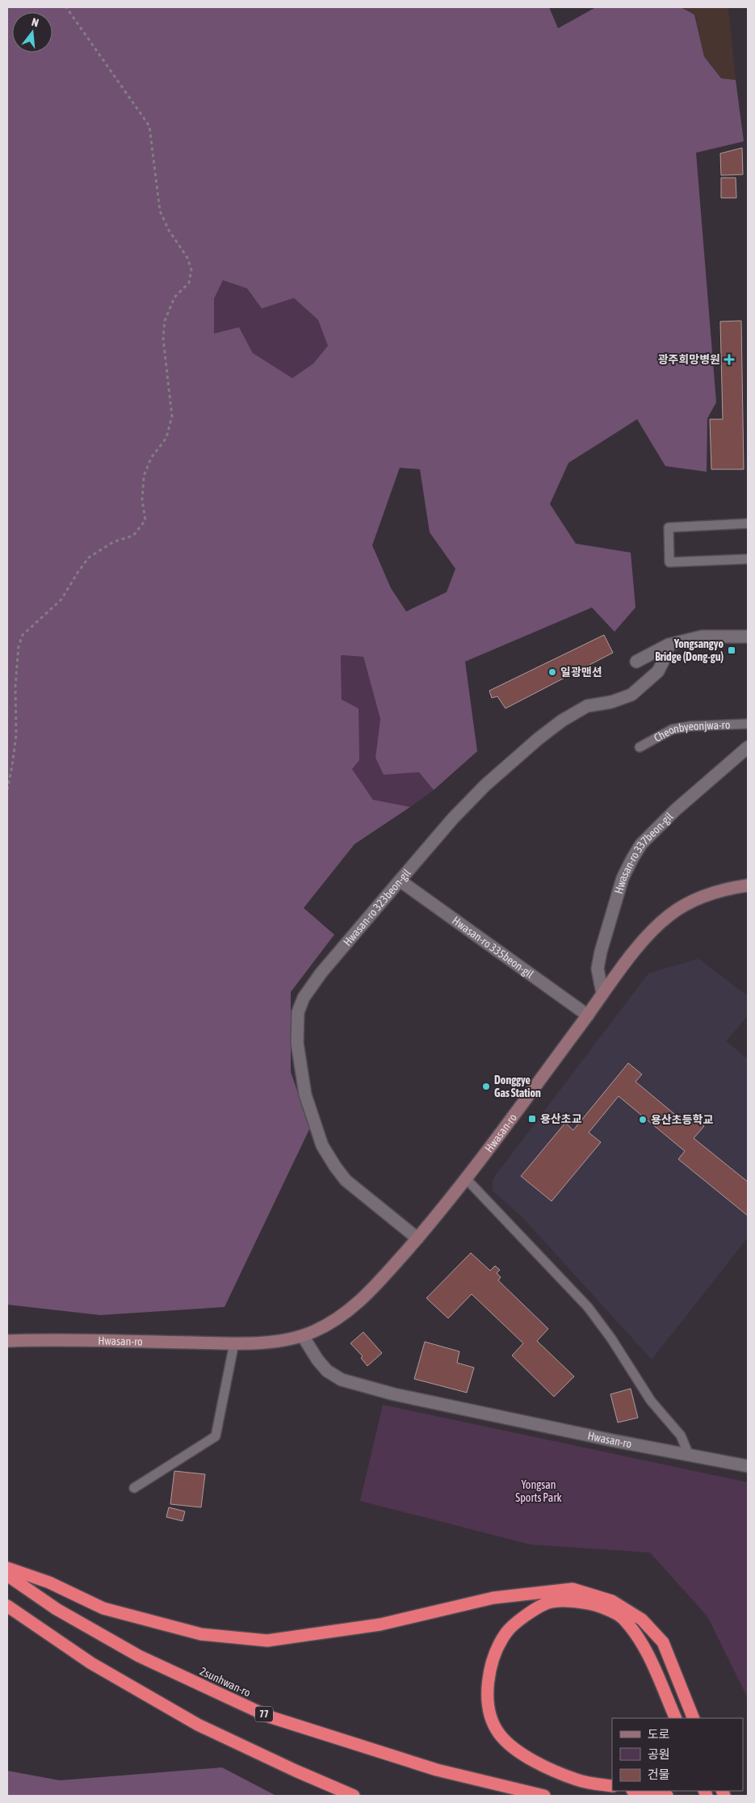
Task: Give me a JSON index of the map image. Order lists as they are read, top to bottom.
{
  "streets": {
    "highway": ["2sunhwan-ro", "77"],
    "main road": ["Hwasan-ro"],
    "street": ["Hwasan-ro 337beon-gil", "Hwasan-ro 323beon-gil", "Hwasan-ro 335beon-gil"],
    "lane": ["Cheonbyeonjwa-ro"]
  },
  "crossings": [
    ["Hwasan-ro 337beon-gil", "Hwasan-ro"],
    ["Hwasan-ro 323beon-gil", "Hwasan-ro 335beon-gil"],
    ["Hwasan-ro 323beon-gil", "Hwasan-ro"],
    ["Hwasan-ro 335beon-gil", "Hwasan-ro"]
  ],
  "parks": ["Yongsan Sports Park"],
  "places": {
    "health": ["광주희망병원"],
    "transit": ["Yongsangyo Bridge (Dong-gu)", "용산초교"],
    "other": ["일광맨션", "Donggye Gas Station", "용산초등학교"]
  },
  "legend": ["도로", "공원", "건물"],
  "north": "top"
}
